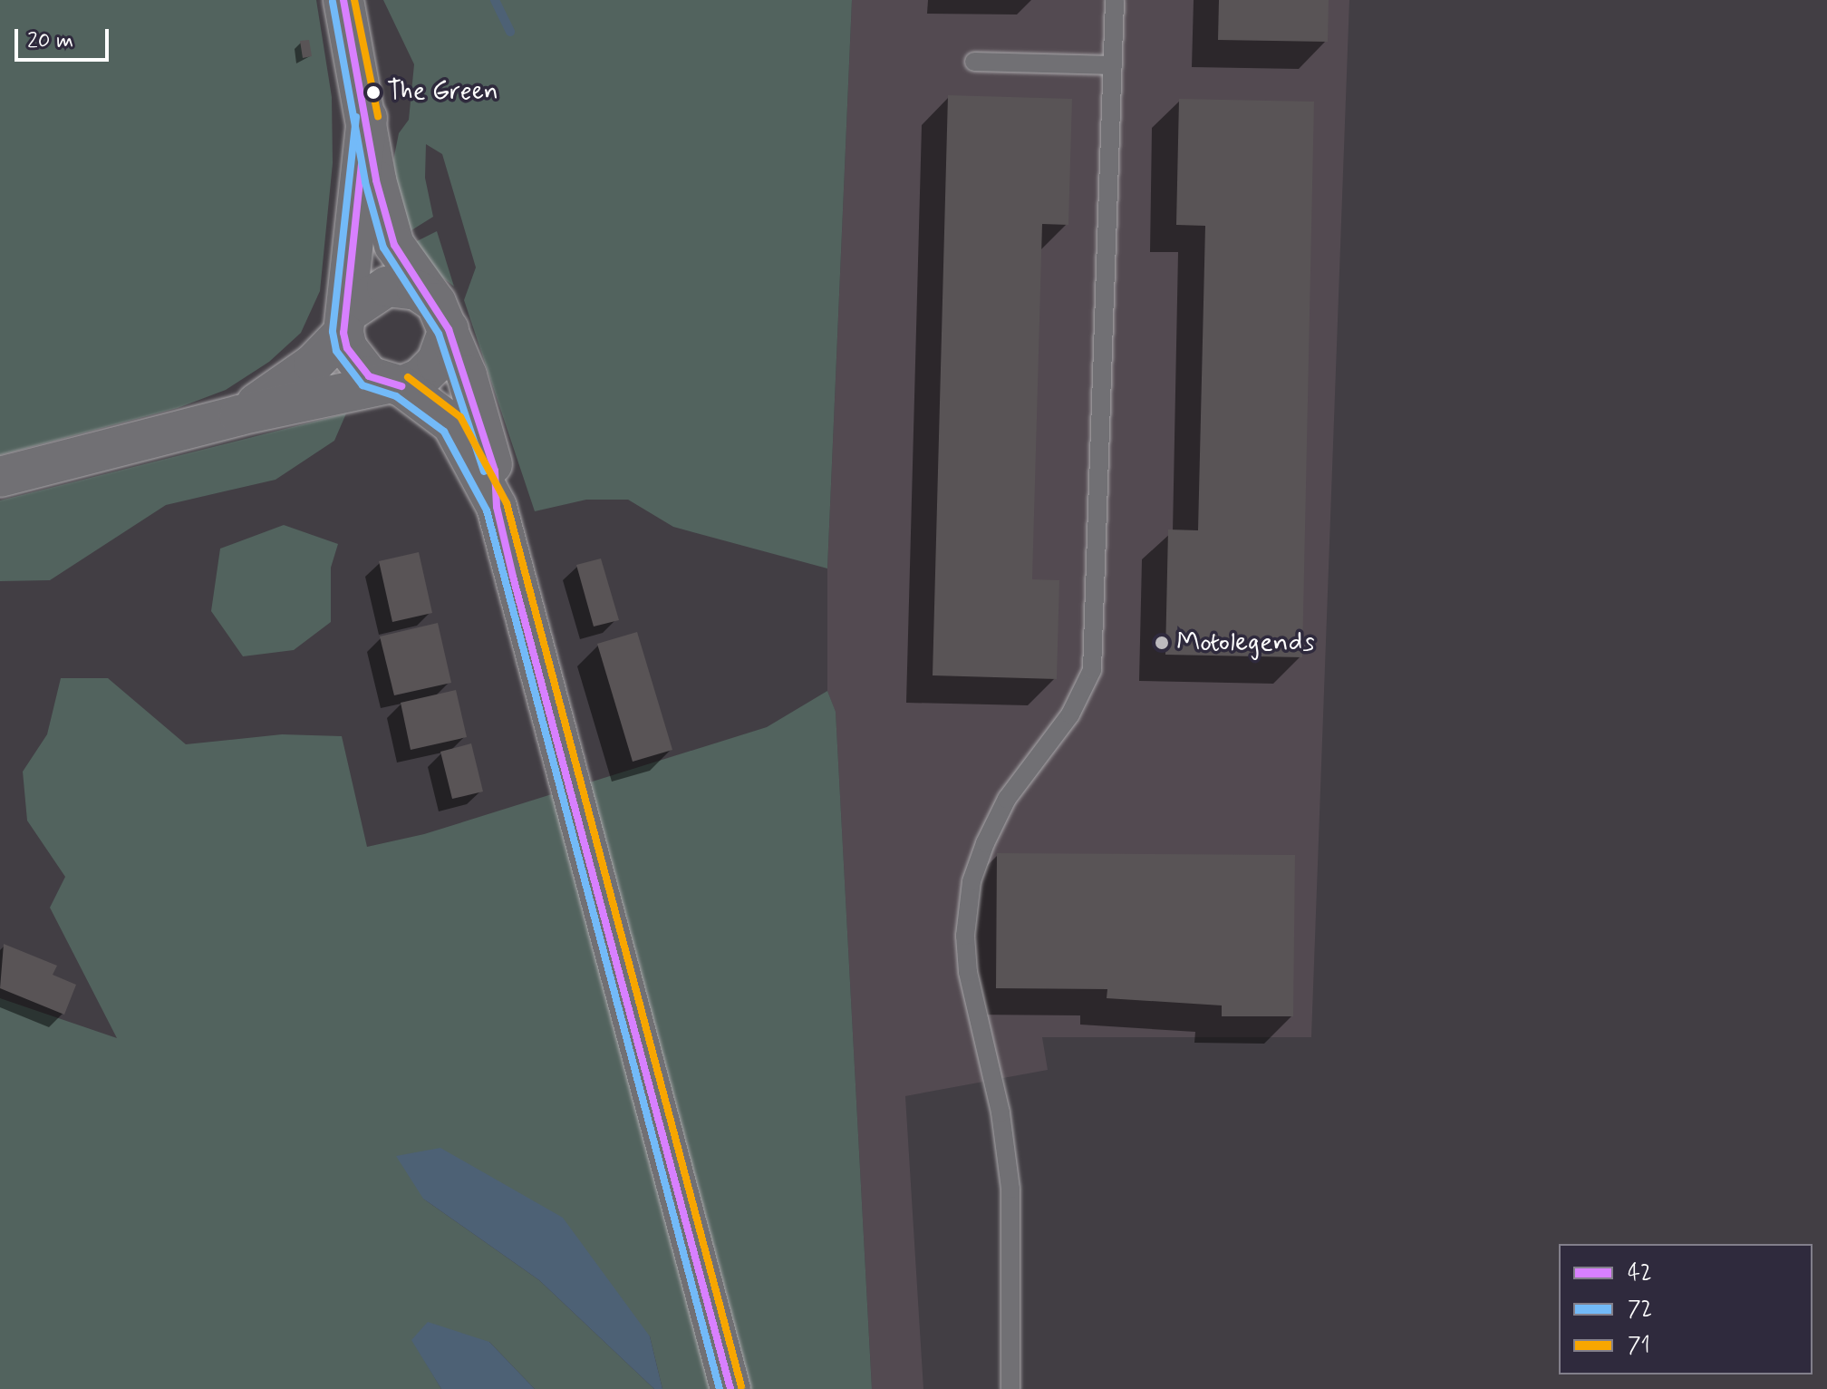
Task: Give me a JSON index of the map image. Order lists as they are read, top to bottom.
{
  "places": ["The Green", "Motolegends"],
  "lines": ["transit line 42", "transit line 71", "transit line 72"],
  "legend": ["42", "72", "71"],
  "scale_bar": "20 m"
}
